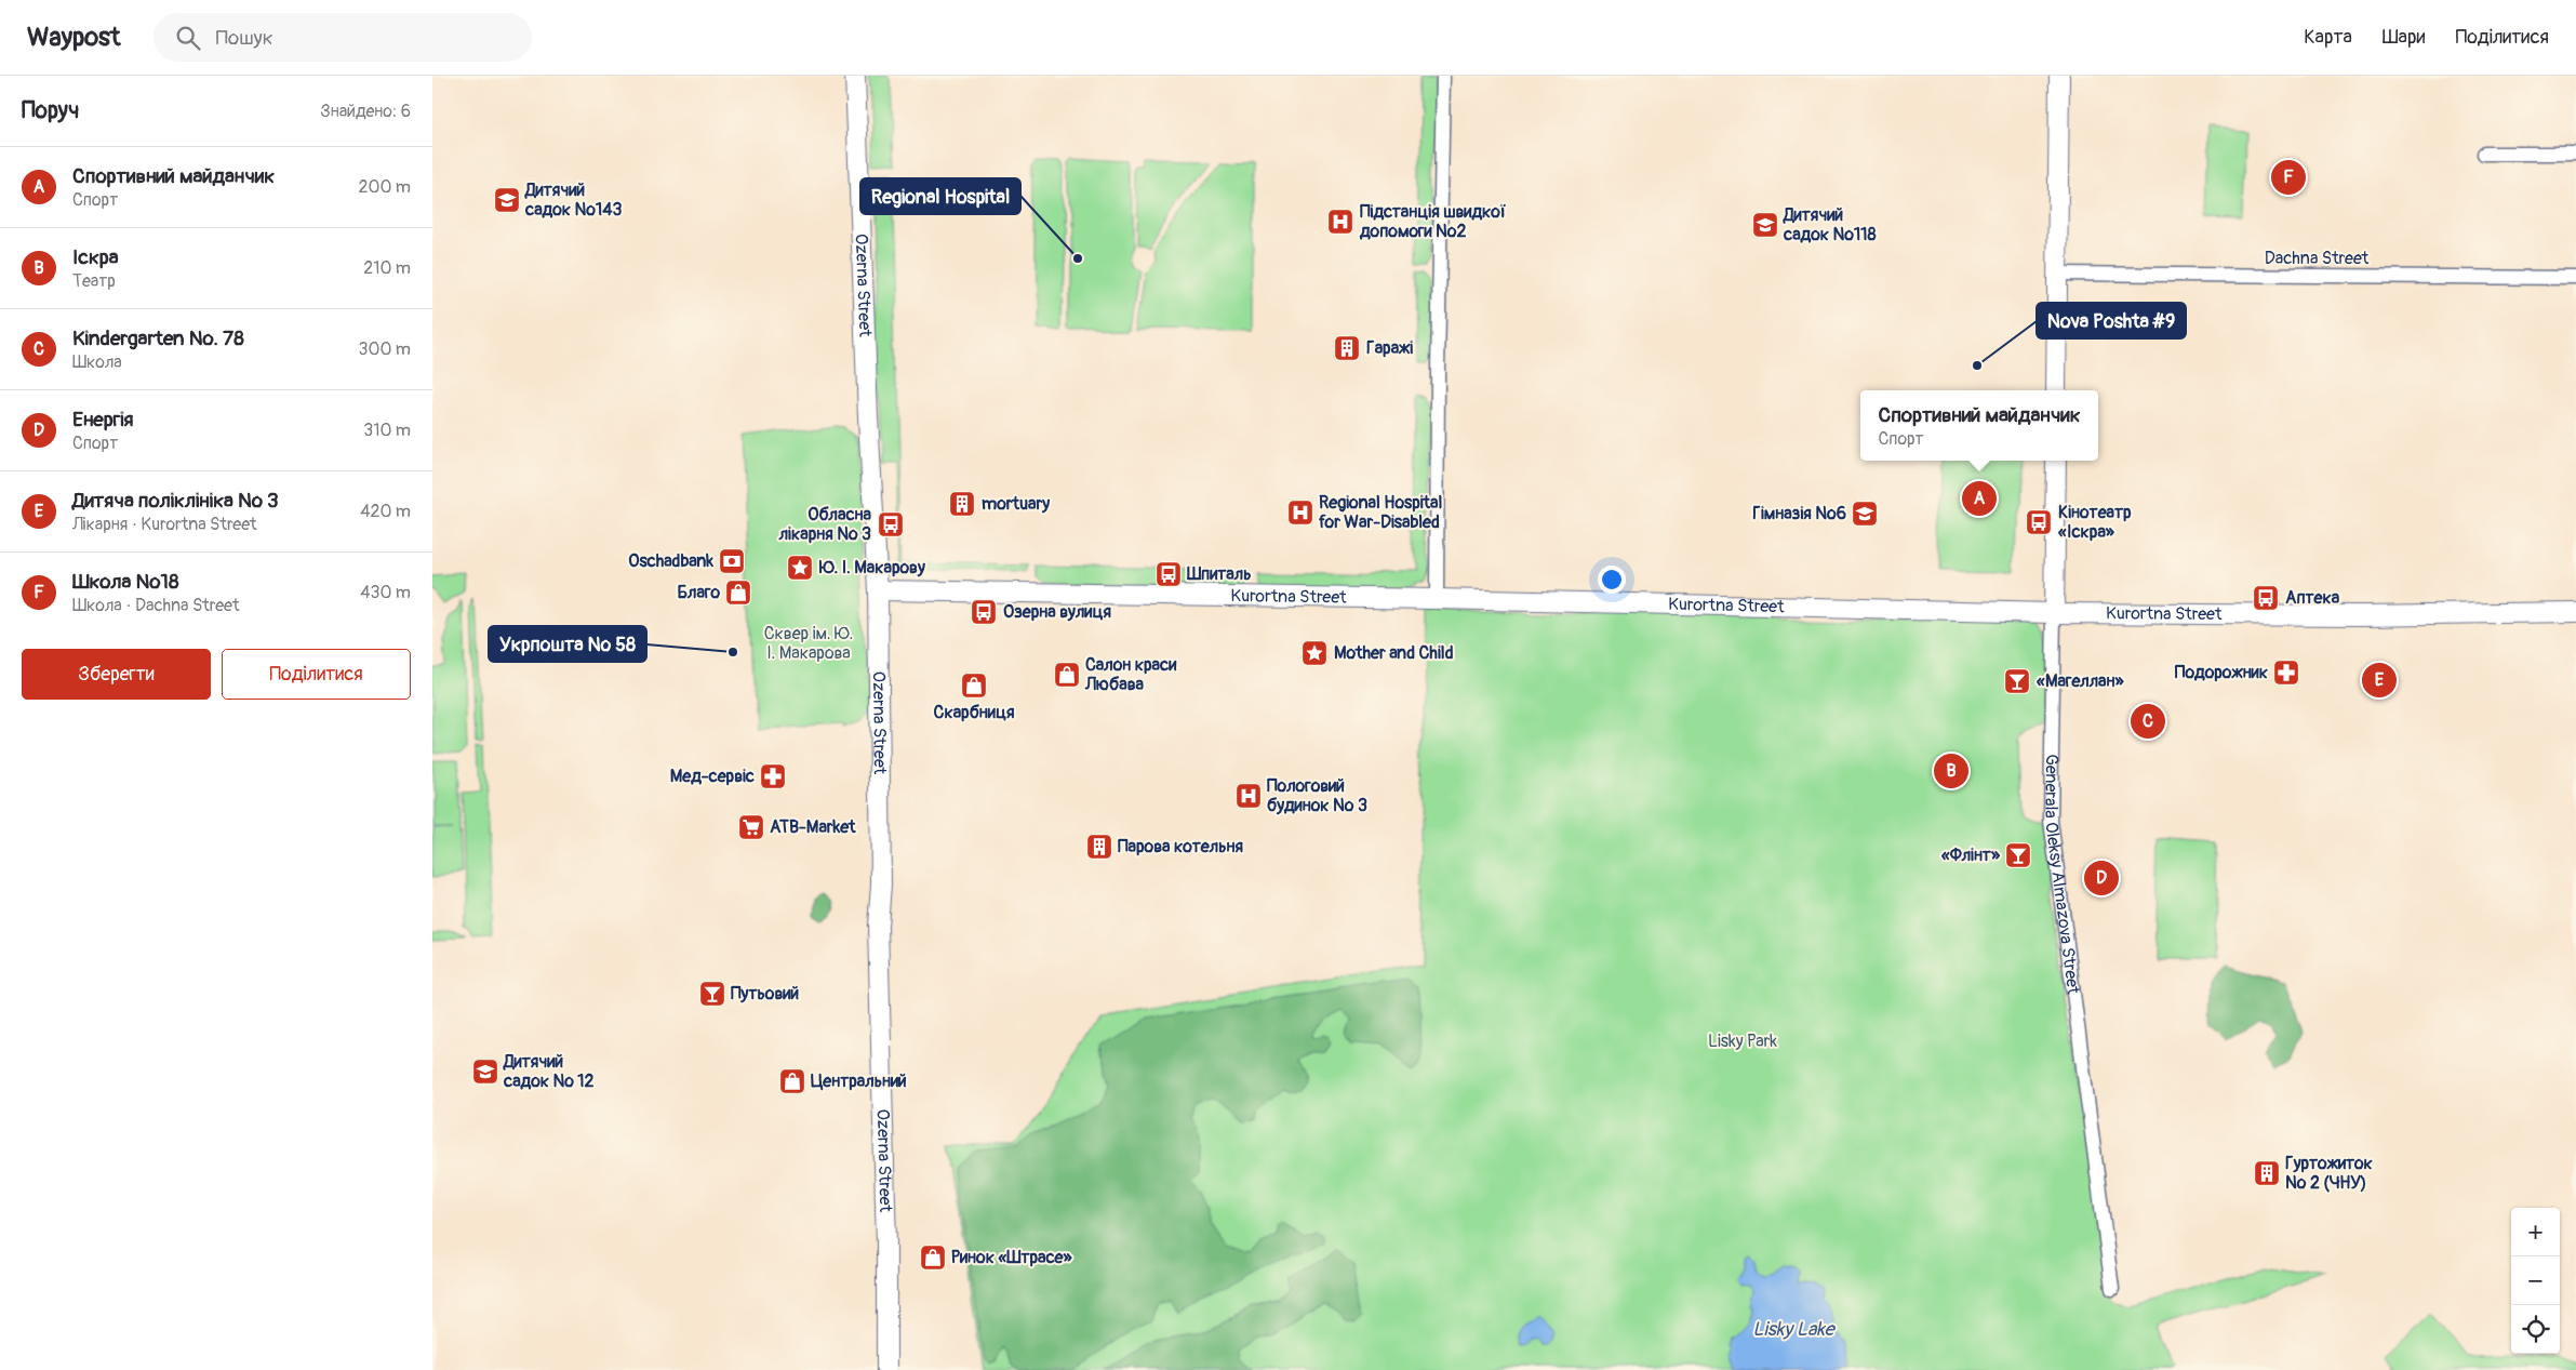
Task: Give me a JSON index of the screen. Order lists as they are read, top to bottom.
{
  "streets": {
    "street": [
      "Dachna Street",
      "Ozerna Street",
      "Kurortna Street",
      "Generala Oleksy Almazova Street"
    ]
  },
  "crossings": [
    ["Ozerna Street", "Kurortna Street"],
    ["Kurortna Street", "Generala Oleksy Almazova Street"]
  ],
  "water": ["Lisky Lake"],
  "parks": ["Сквер ім. Ю. І. Макарова", "Lisky Park"],
  "places": {
    "school or university": [
      "Дитячий садок №143",
      "Дитячий садок №118",
      "Гімназія №6",
      "Дитячий садок № 12"
    ],
    "hospital": ["Підстанція швидкої допомоги №2", "Regional Hospital for War-Disabled", "Пологовий будинок № 3"],
    "other": ["Regional Hospital", "Nova Poshta #9", "Укрпошта № 58"],
    "building": [
      "Гаражі",
      "mortuary",
      "Парова котельня",
      "Гуртожиток № 2 (ЧНУ)"
    ],
    "bus stop": [
      "Кінотеатр «Іскра»",
      "Обласна лікарня № 3",
      "Шпиталь",
      "Аптека",
      "Озерна вулиця"
    ],
    "bank": ["Oschadbank"],
    "place": ["Ю. І. Макарову", "Mother and Child"],
    "shop": [
      "Благо",
      "Салон краси Любава",
      "Скарбниця",
      "Центральний",
      "Ринок «Штрасе»"
    ],
    "pharmacy": ["Подорожник", "Мед-сервіс"],
    "bar": ["«Магеллан»", "«Флінт»", "Путьовий"],
    "supermarket": ["ATB-Market"]
  },
  "page": {
    "header": "Waypost",
    "search": "Пошук",
    "nav": ["Карта", "Шари", "Поділитися"],
    "heading": ["Поруч", "Знайдено: 6"],
    "list": [
      {
        "mark": "A",
        "name": "Спортивний майданчик",
        "note": "Спорт",
        "value": "200 m"
      },
      {
        "mark": "B",
        "name": "Іскра",
        "note": "Театр",
        "value": "210 m"
      },
      {
        "mark": "C",
        "name": "Kindergarten No. 78",
        "note": "Школа",
        "value": "300 m"
      },
      {
        "mark": "D",
        "name": "Енергія",
        "note": "Спорт",
        "value": "310 m"
      },
      {
        "mark": "E",
        "name": "Дитяча поліклініка № 3",
        "note": "Лікарня · Kurortna Street",
        "value": "420 m"
      },
      {
        "mark": "F",
        "name": "Школа №18",
        "note": "Школа · Dachna Street",
        "value": "430 m"
      }
    ],
    "pins": [
      "F",
      "A",
      "E",
      "C",
      "B",
      "D"
    ],
    "popup": ["Спортивний майданчик", "Спорт"],
    "buttons": ["Зберегти", "Поділитися"],
    "map_buttons": ["+", "−"]
  }
}
